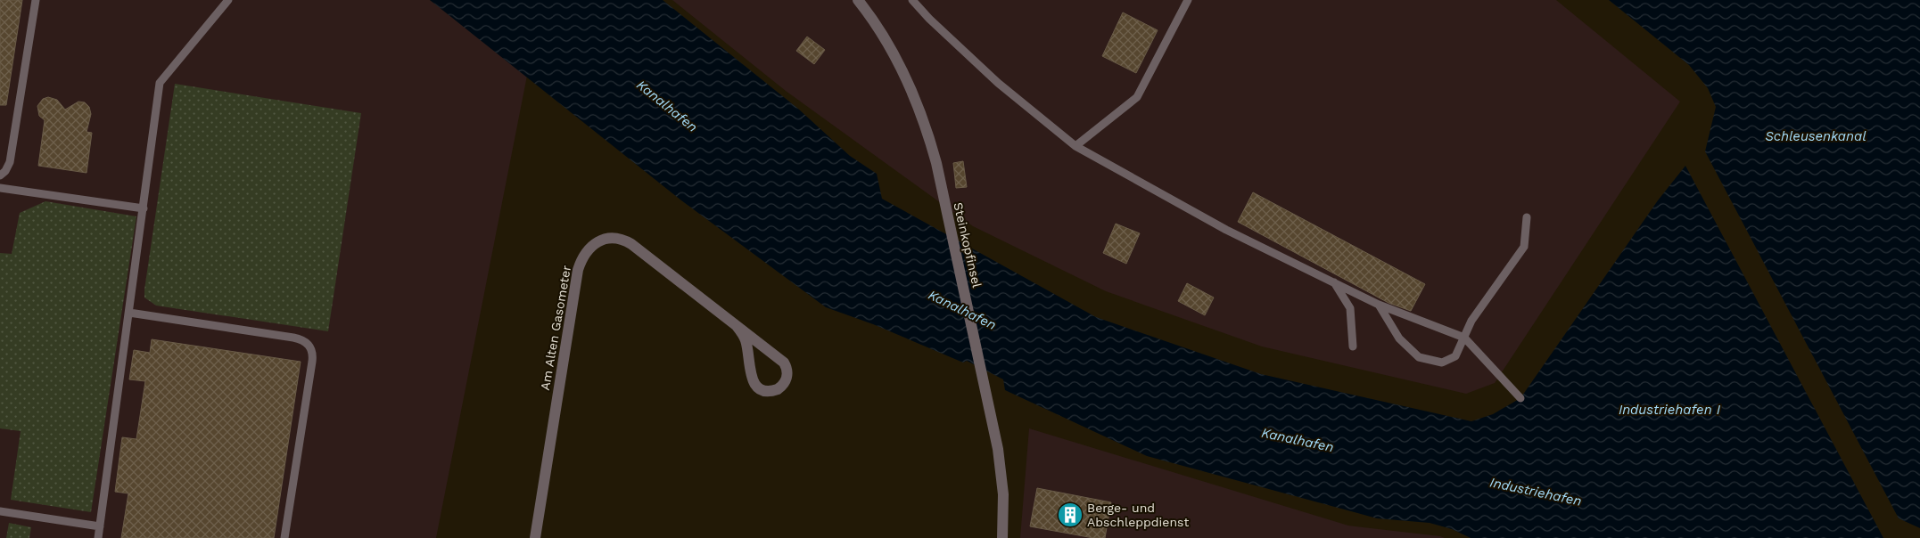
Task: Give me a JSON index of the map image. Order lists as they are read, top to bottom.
{
  "streets": {
    "street": ["Steinkopfinsel", "Am Alten Gasometer"]
  },
  "water": [
    "Kanalhafen",
    "Schleusenkanal",
    "Industriehafen I",
    "Industriehafen"
  ],
  "places": {
    "building": ["Berge- und Abschleppdienst"]
  }
}
